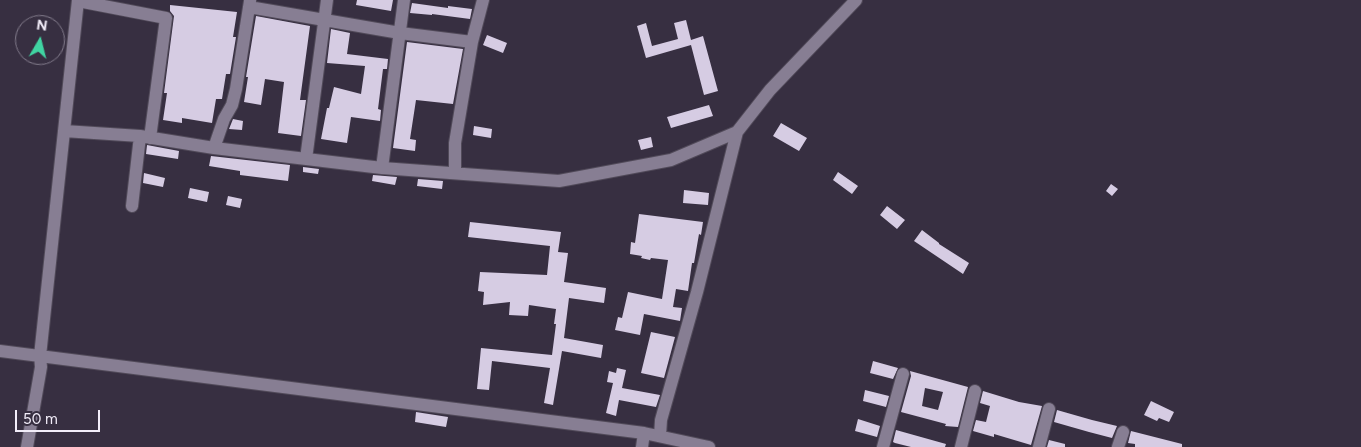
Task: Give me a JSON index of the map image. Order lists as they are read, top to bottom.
{
  "scale_bar": "50 m",
  "north": "top"
}
